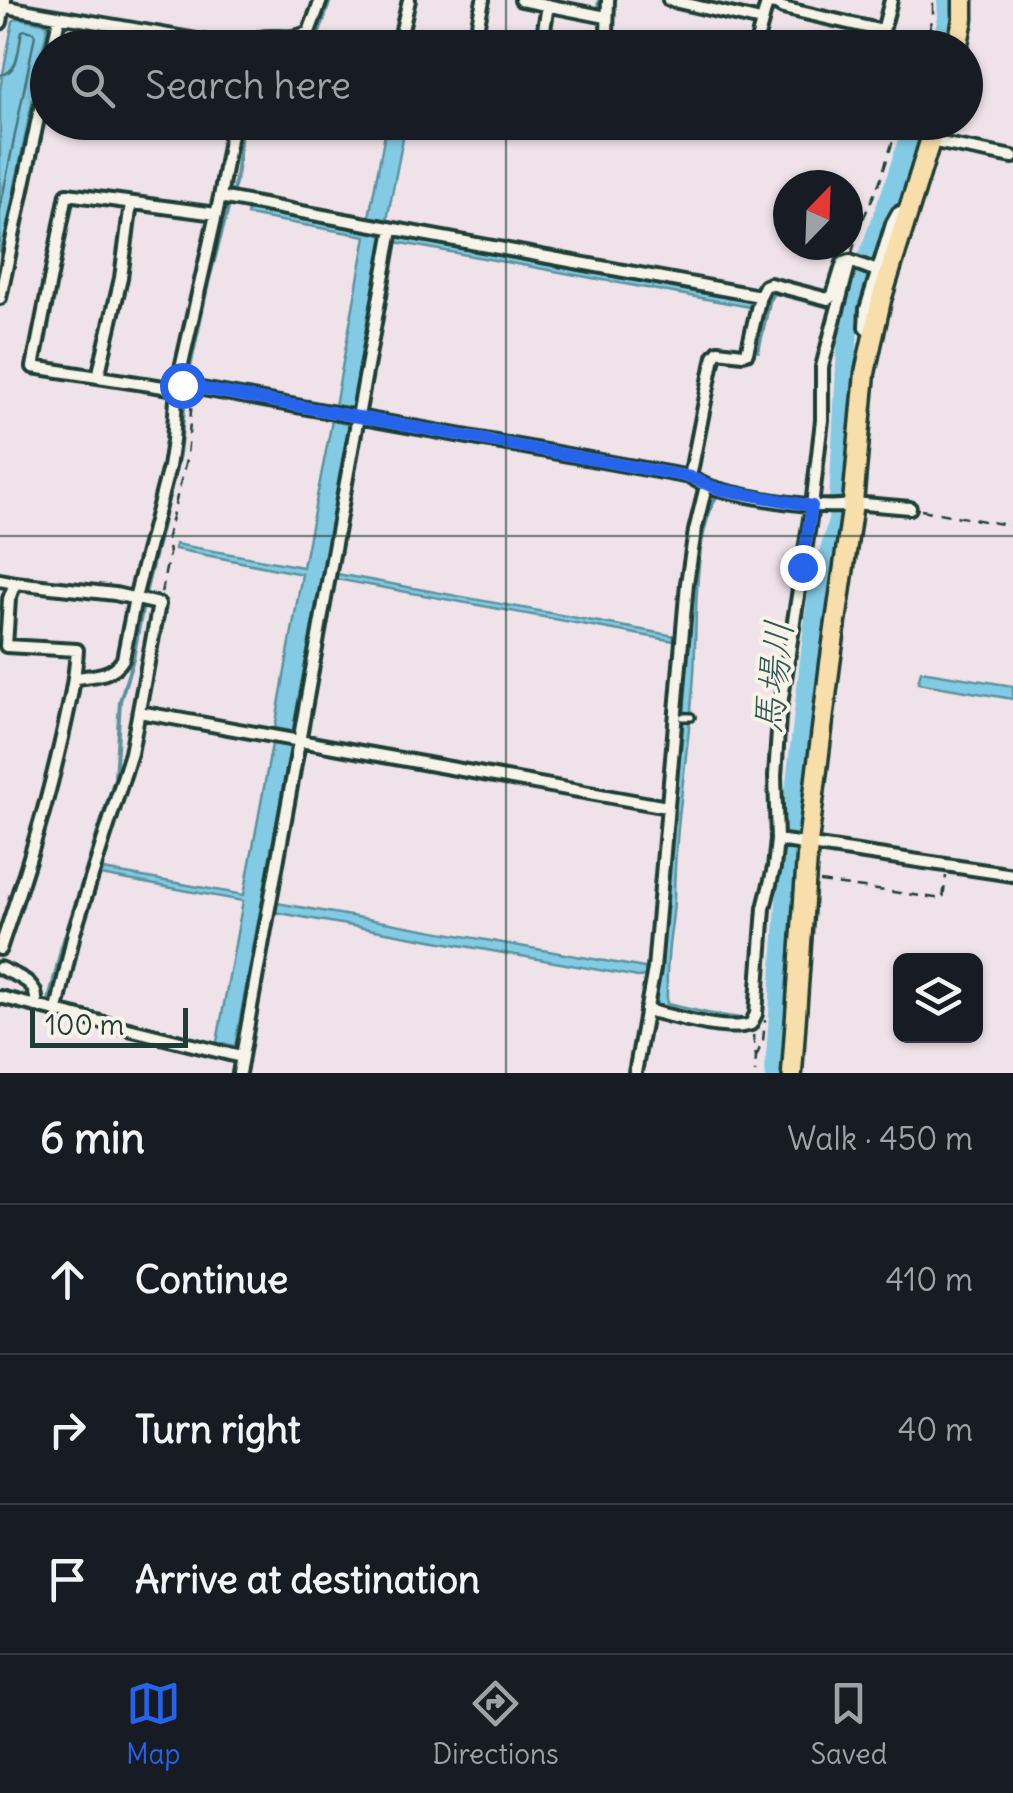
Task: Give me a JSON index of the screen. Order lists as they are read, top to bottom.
{
  "water": ["馬場川"],
  "scale_bar": "100 m",
  "north": "top right",
  "page": {
    "search": "Search here",
    "scale": "100 m",
    "heading": ["6 min", "Walk · 450 m"],
    "list": [
      ["Continue", "410 m"],
      ["Turn right", "40 m"],
      "Arrive at destination"
    ],
    "nav": ["Map", "Directions", "Saved"]
  }
}
